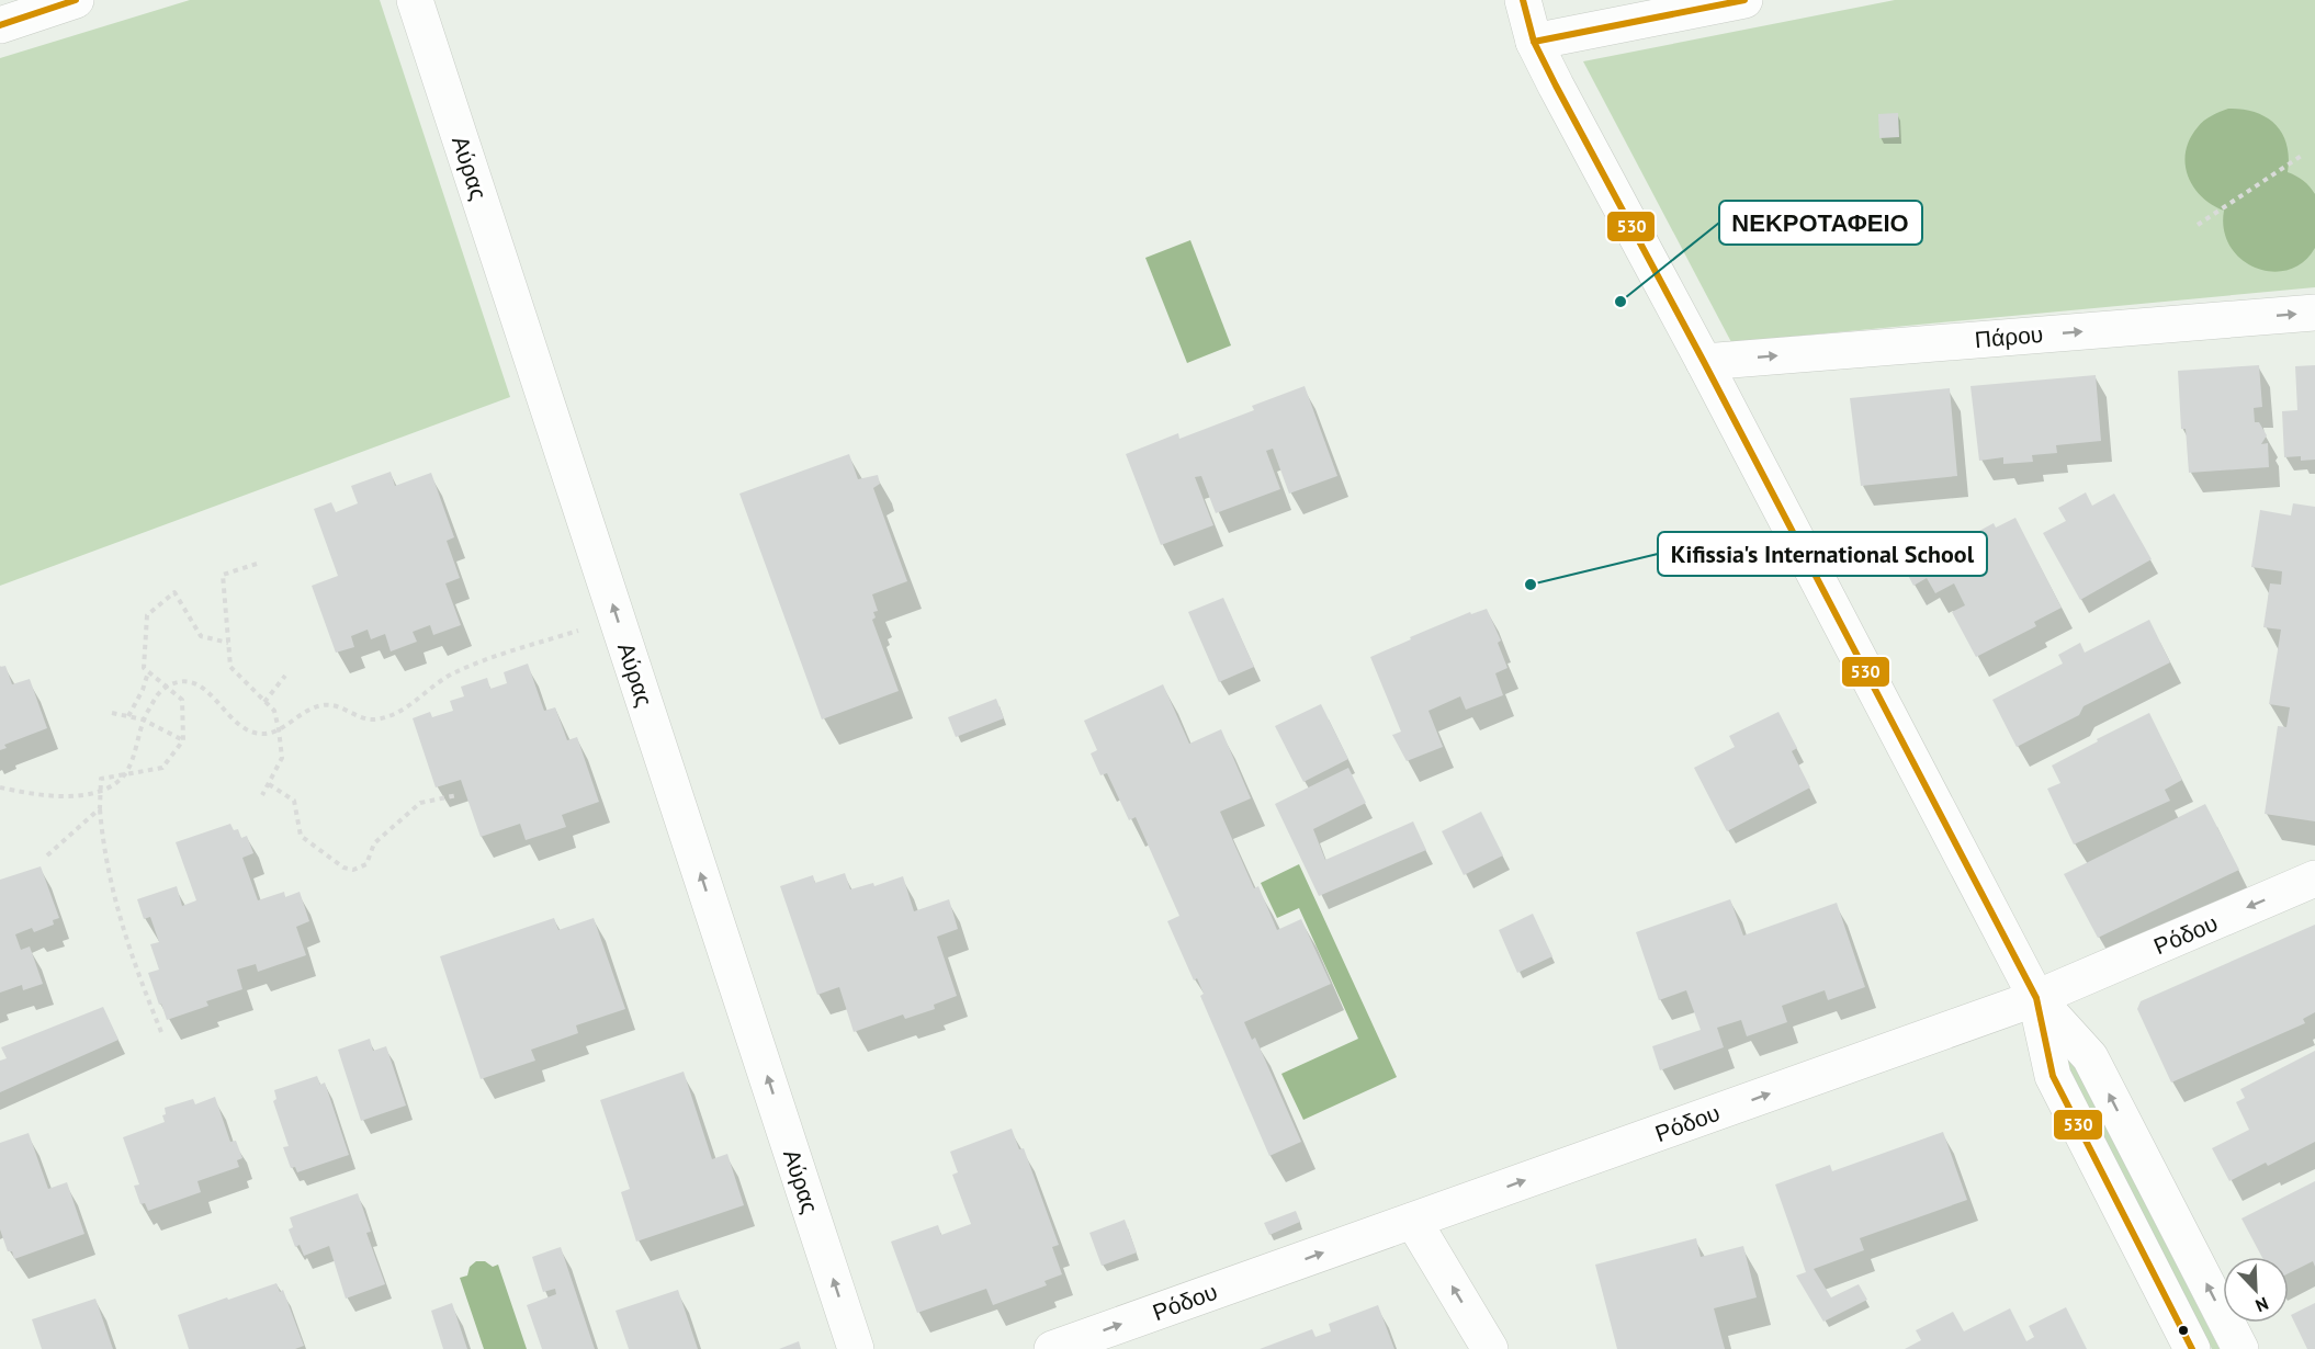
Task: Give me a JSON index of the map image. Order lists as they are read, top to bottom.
{
  "streets": {
    "street": ["Αύρας", "Πάρου", "Ρόδου"]
  },
  "one_way": ["Αύρας", "Πάρου"],
  "places": ["ΝΕΚΡΟΤΑΦΕΙΟ", "Kifissia's International School"],
  "lines": ["transit line 530"],
  "north": "bottom right"
}
